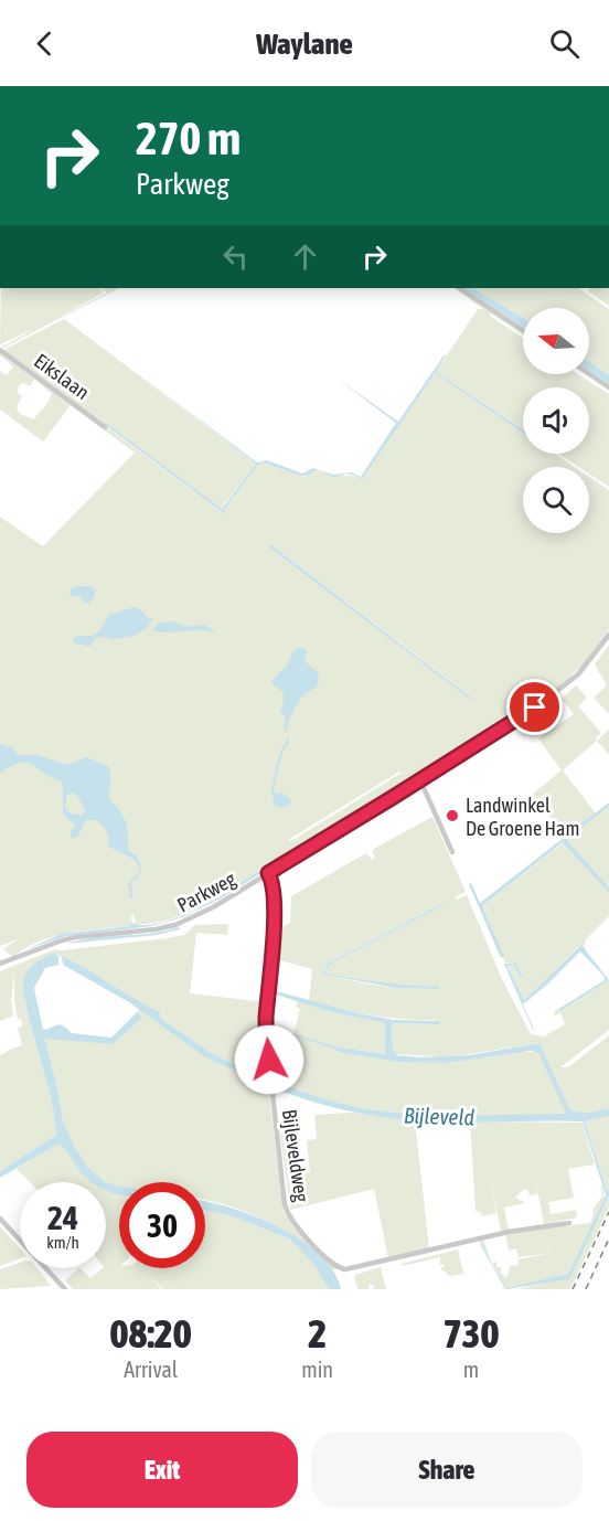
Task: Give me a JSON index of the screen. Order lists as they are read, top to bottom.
{
  "streets": {
    "street": ["Eikslaan", "Parkweg", "Bijleveldweg"]
  },
  "crossings": [
    ["Parkweg", "Bijleveldweg"]
  ],
  "water": ["Bijleveld"],
  "places": ["Landwinkel De Groene Ham"],
  "north": "left",
  "page": {
    "header": "Waylane",
    "turn": ["270 m", "Parkweg"],
    "speed": "24 km/h",
    "limit": "30",
    "eta": [
      "08:20",
      "Arrival",
      "2",
      "min",
      "730",
      "m"
    ],
    "buttons": ["Exit", "Share"]
  }
}
